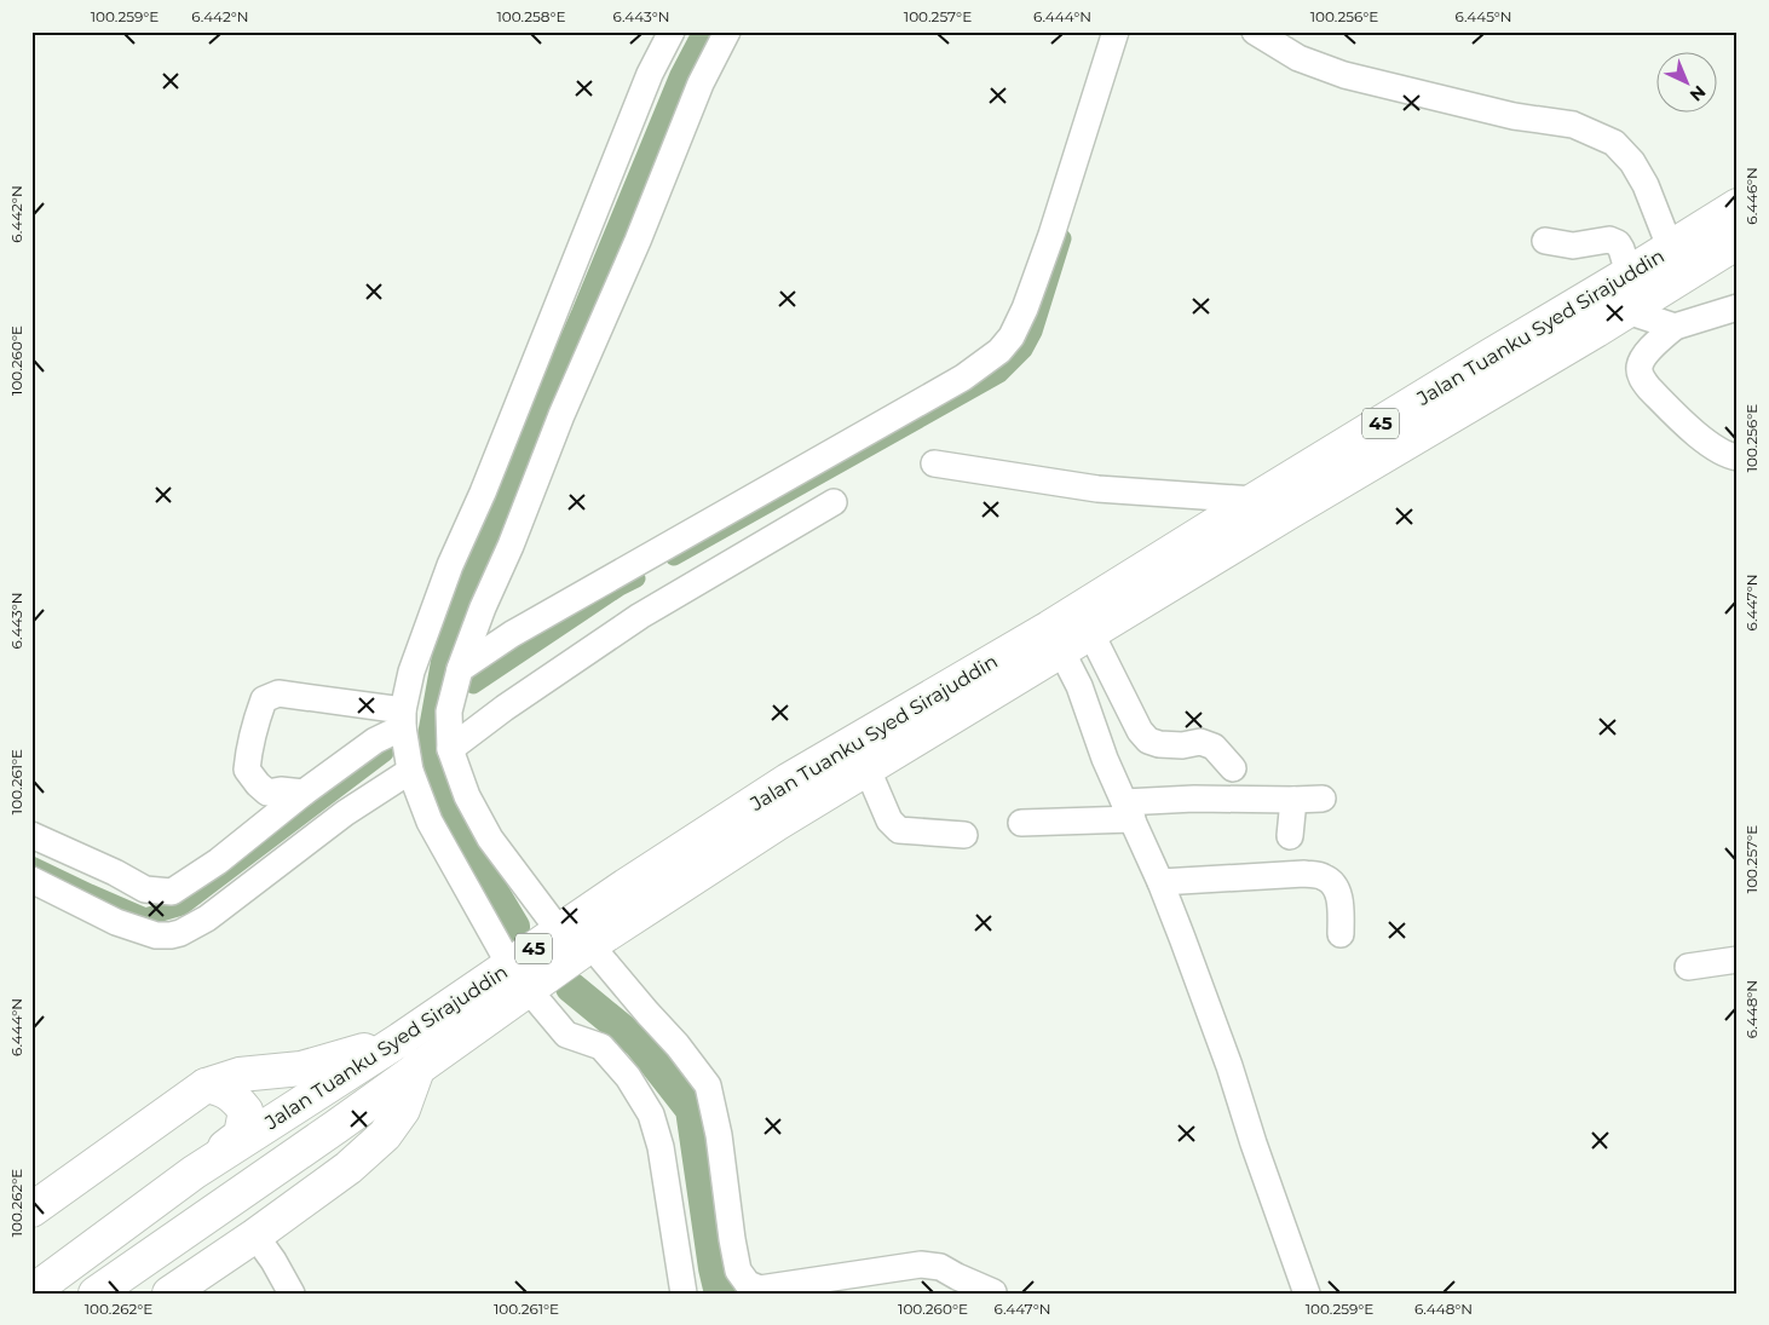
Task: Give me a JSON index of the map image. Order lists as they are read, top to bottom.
{
  "streets": {
    "highway": ["Jalan Tuanku Syed Sirajuddin", "45"]
  },
  "north": "bottom right",
  "coordinates": [
    "100.259°E",
    "6.442°N",
    "100.258°E",
    "6.443°N",
    "100.257°E",
    "6.444°N",
    "100.256°E",
    "6.445°N",
    "6.446°N",
    "100.260°E",
    "6.447°N",
    "100.261°E",
    "6.448°N",
    "100.262°E"
  ]
}
